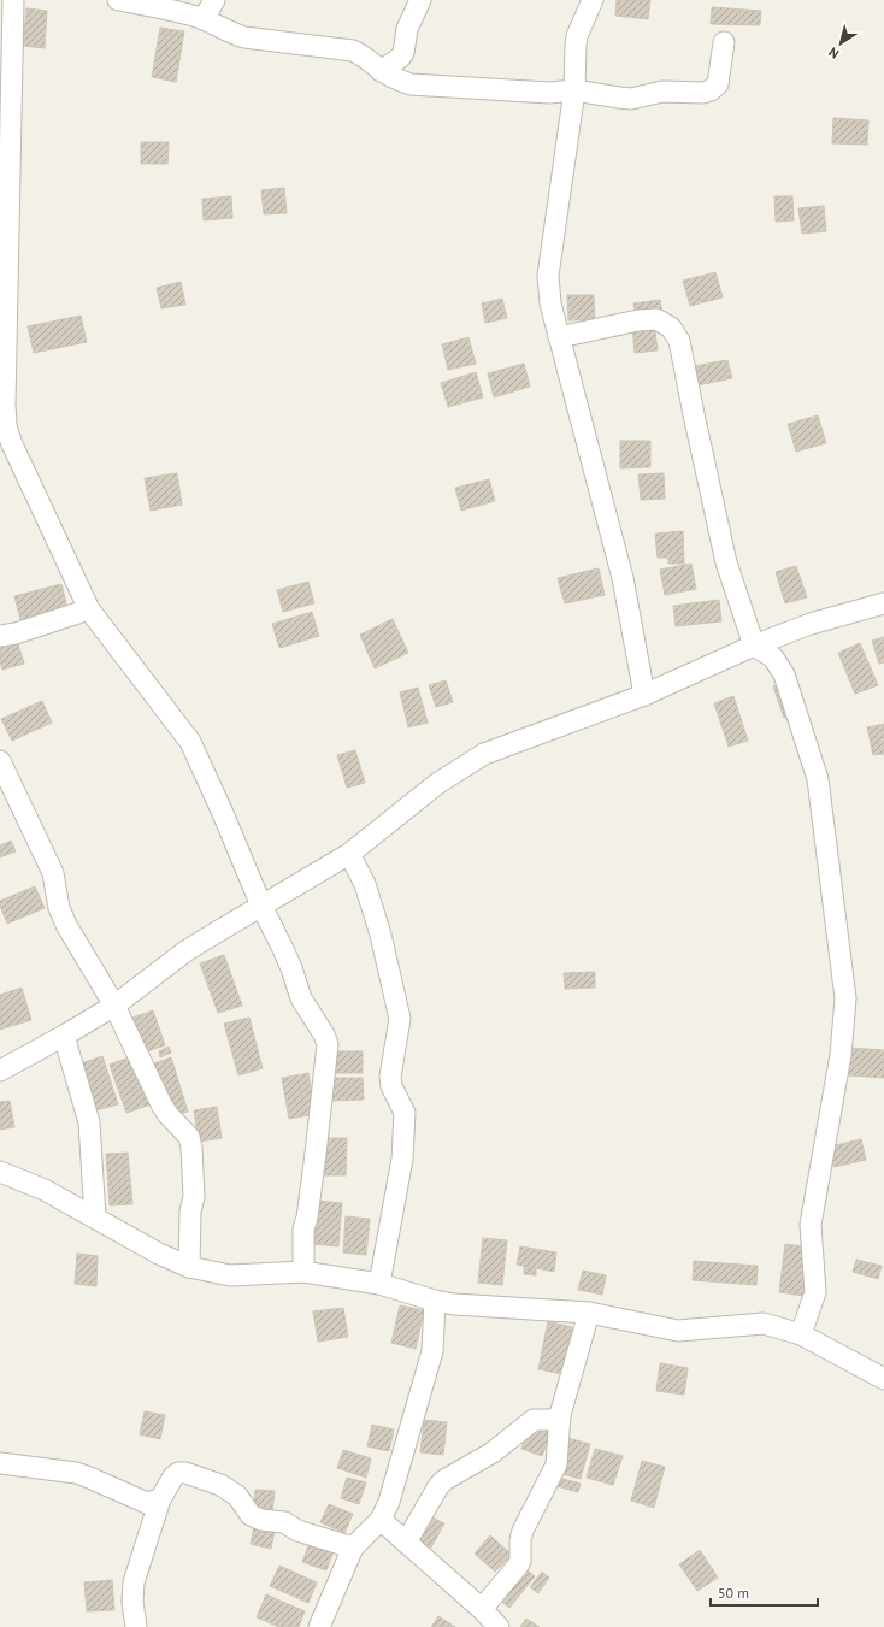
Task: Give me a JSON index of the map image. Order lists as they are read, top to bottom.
{
  "scale_bar": "50 m",
  "north": "bottom left"
}
